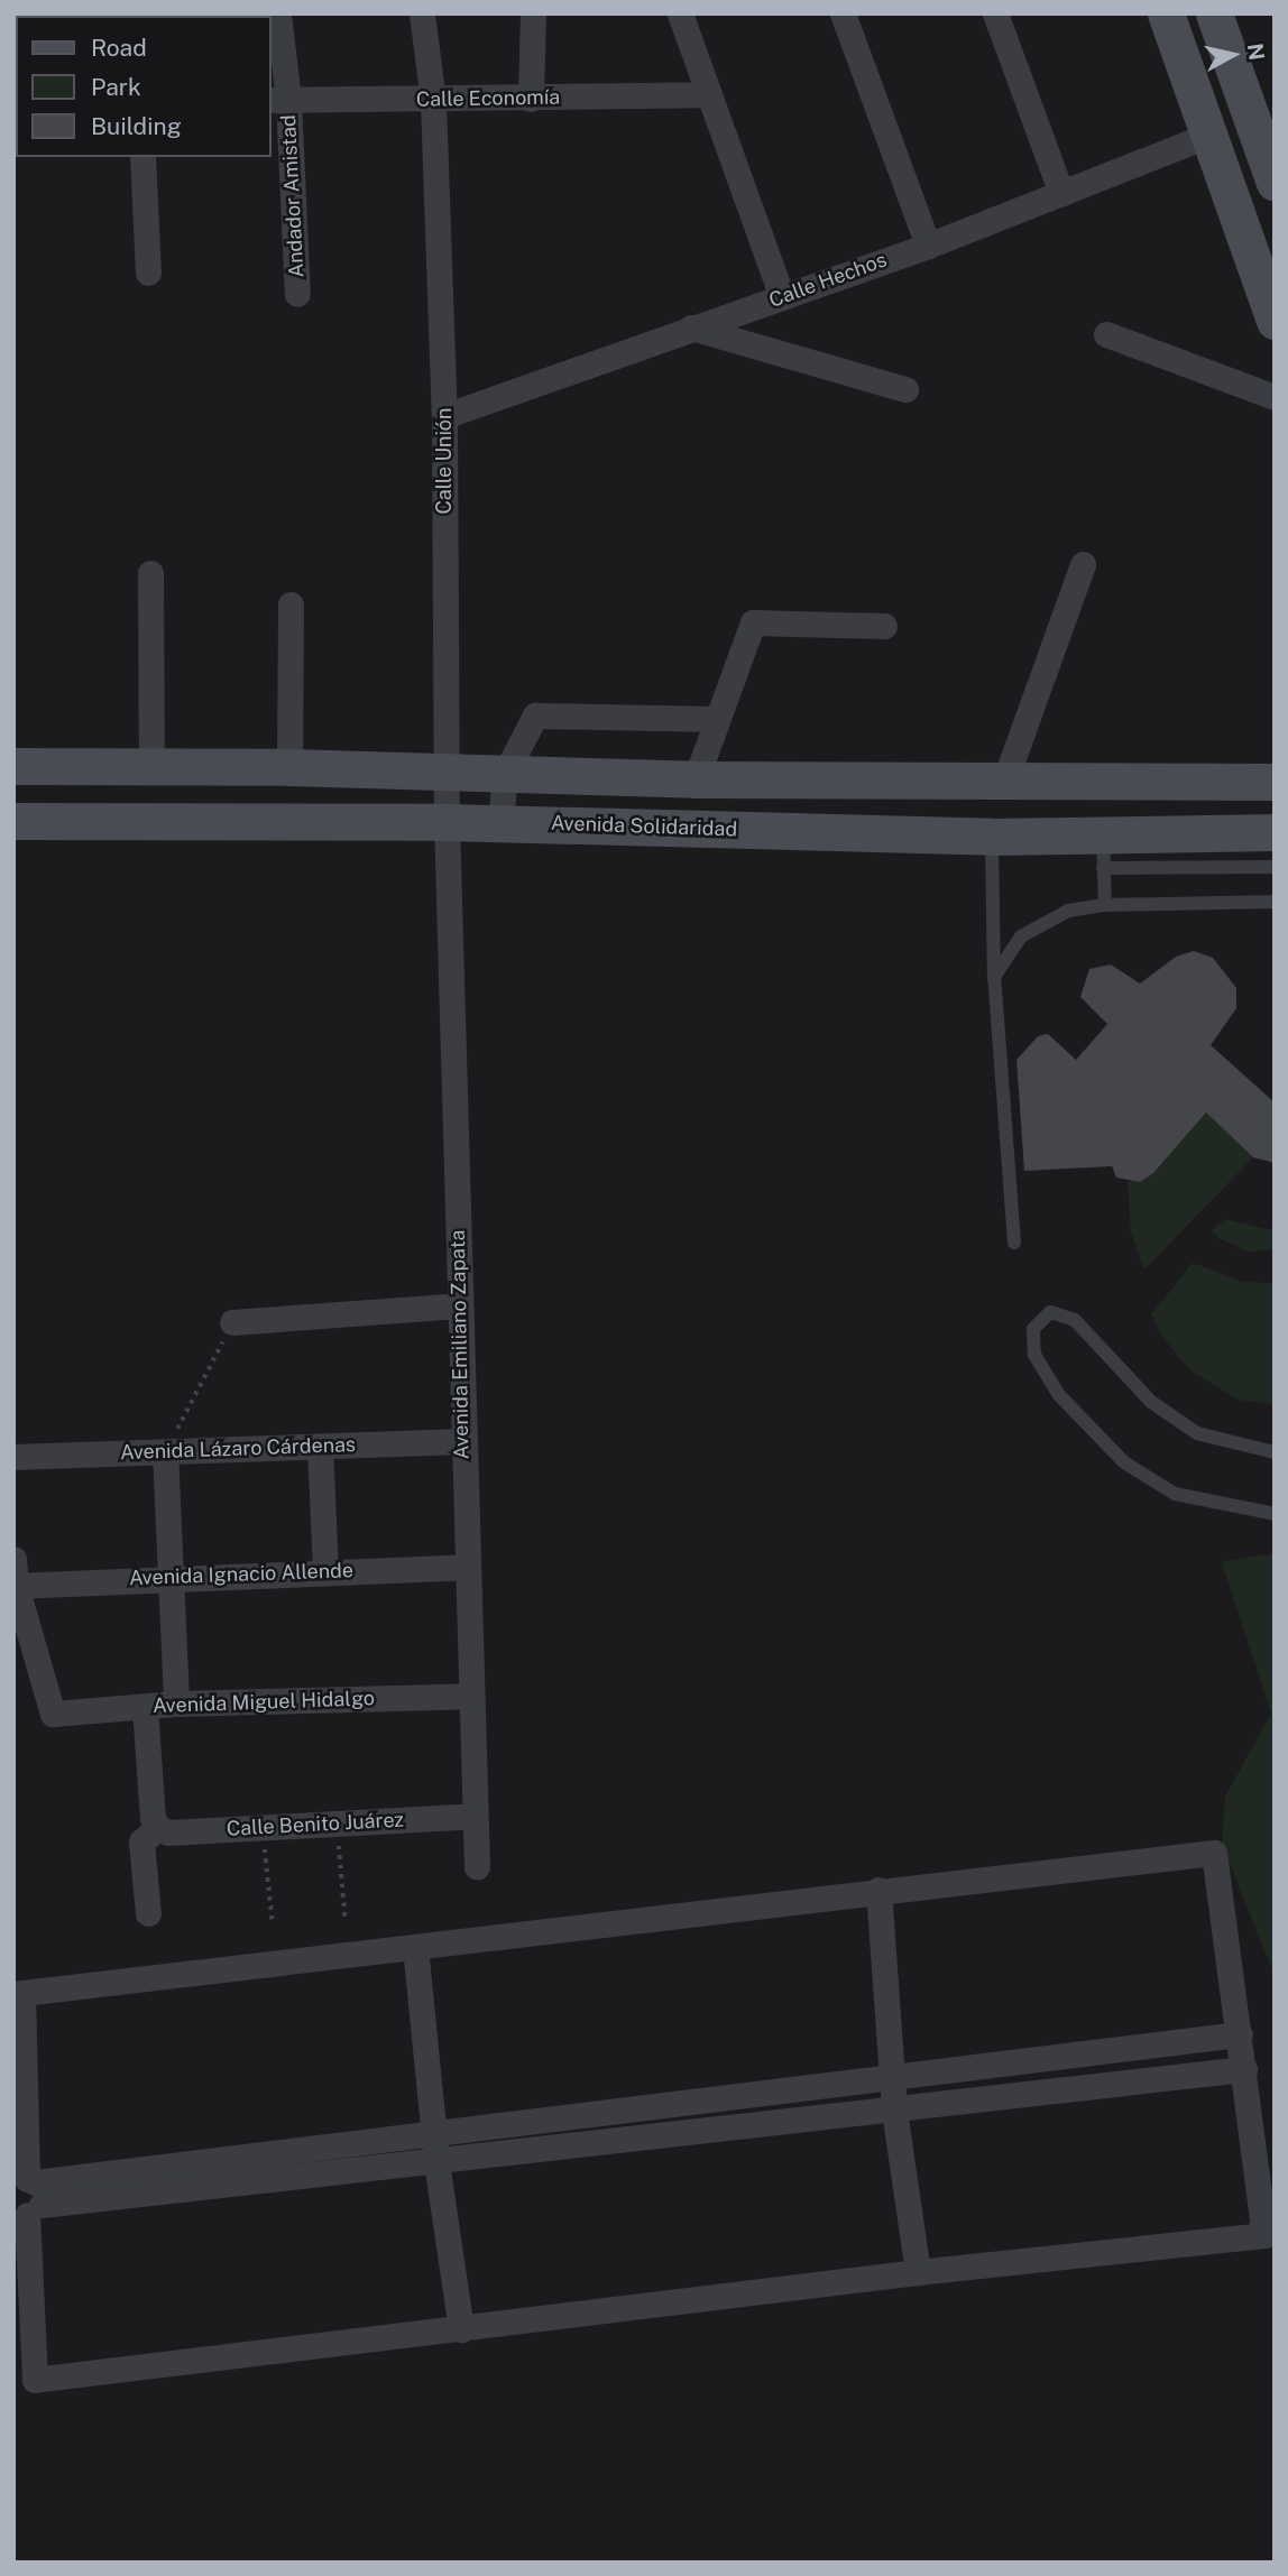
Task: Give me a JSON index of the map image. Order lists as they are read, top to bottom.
{
  "streets": {
    "main road": ["Avenida Solidaridad"],
    "street": [
      "Calle Economía",
      "Andador Amistad",
      "Calle Hechos",
      "Calle Unión",
      "Avenida Emiliano Zapata",
      "Avenida Lázaro Cárdenas",
      "Avenida Ignacio Allende",
      "Avenida Miguel Hidalgo",
      "Calle Benito Juárez"
    ]
  },
  "crossings": [
    ["Calle Economía", "Andador Amistad"],
    ["Calle Economía", "Calle Unión"],
    ["Calle Hechos", "Calle Unión"],
    ["Calle Unión", "Avenida Solidaridad"],
    ["Calle Unión", "Avenida Emiliano Zapata"],
    ["Avenida Solidaridad", "Avenida Emiliano Zapata"],
    ["Avenida Emiliano Zapata", "Avenida Lázaro Cárdenas"],
    ["Avenida Emiliano Zapata", "Avenida Ignacio Allende"],
    ["Avenida Emiliano Zapata", "Avenida Miguel Hidalgo"],
    ["Avenida Emiliano Zapata", "Calle Benito Juárez"],
    ["Avenida Ignacio Allende", "Avenida Miguel Hidalgo"]
  ],
  "legend": ["Road", "Park", "Building"],
  "north": "right"
}
